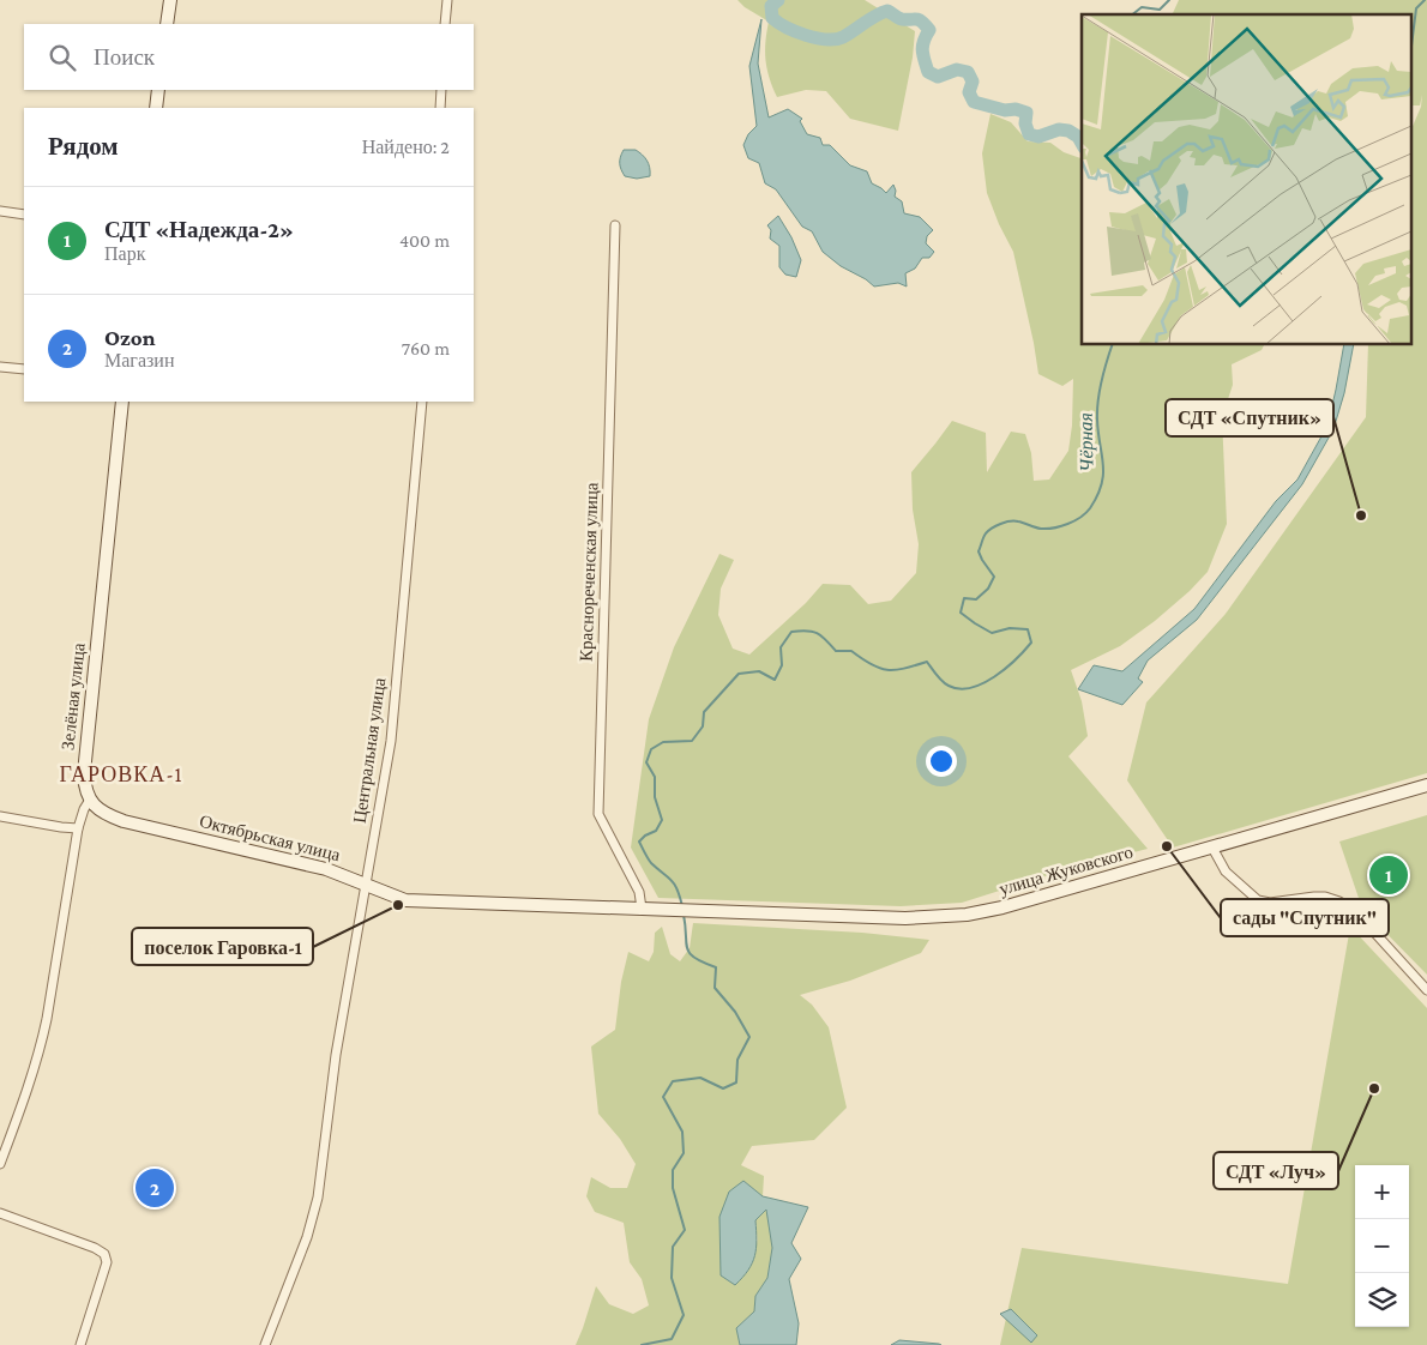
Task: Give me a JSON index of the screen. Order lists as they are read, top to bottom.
{
  "streets": {
    "main road": ["Зелёная улица", "Октябрьская улица", "улица Жуковского"],
    "street": ["Краснореченская улица", "Центральная улица"]
  },
  "crossings": [
    ["Краснореченская улица", "Октябрьская улица"],
    ["Зелёная улица", "Октябрьская улица"],
    ["Центральная улица", "Октябрьская улица"],
    ["Октябрьская улица", "улица Жуковского"]
  ],
  "districts": ["ГАРОВКА-1"],
  "water": ["Чёрная"],
  "places": [
    "СДТ «Спутник»",
    "сады \"Спутник\"",
    "поселок Гаровка-1",
    "СДТ «Луч»"
  ],
  "page": {
    "search": "Поиск",
    "heading": ["Рядом", "Найдено: 2"],
    "list": [
      {
        "mark": "1",
        "name": "СДТ «Надежда-2»",
        "note": "Парк",
        "value": "400 m"
      },
      {
        "mark": "2",
        "name": "Ozon",
        "note": "Магазин",
        "value": "760 m"
      }
    ],
    "pins": ["1", "2"],
    "map_buttons": ["+", "−"]
  }
}
